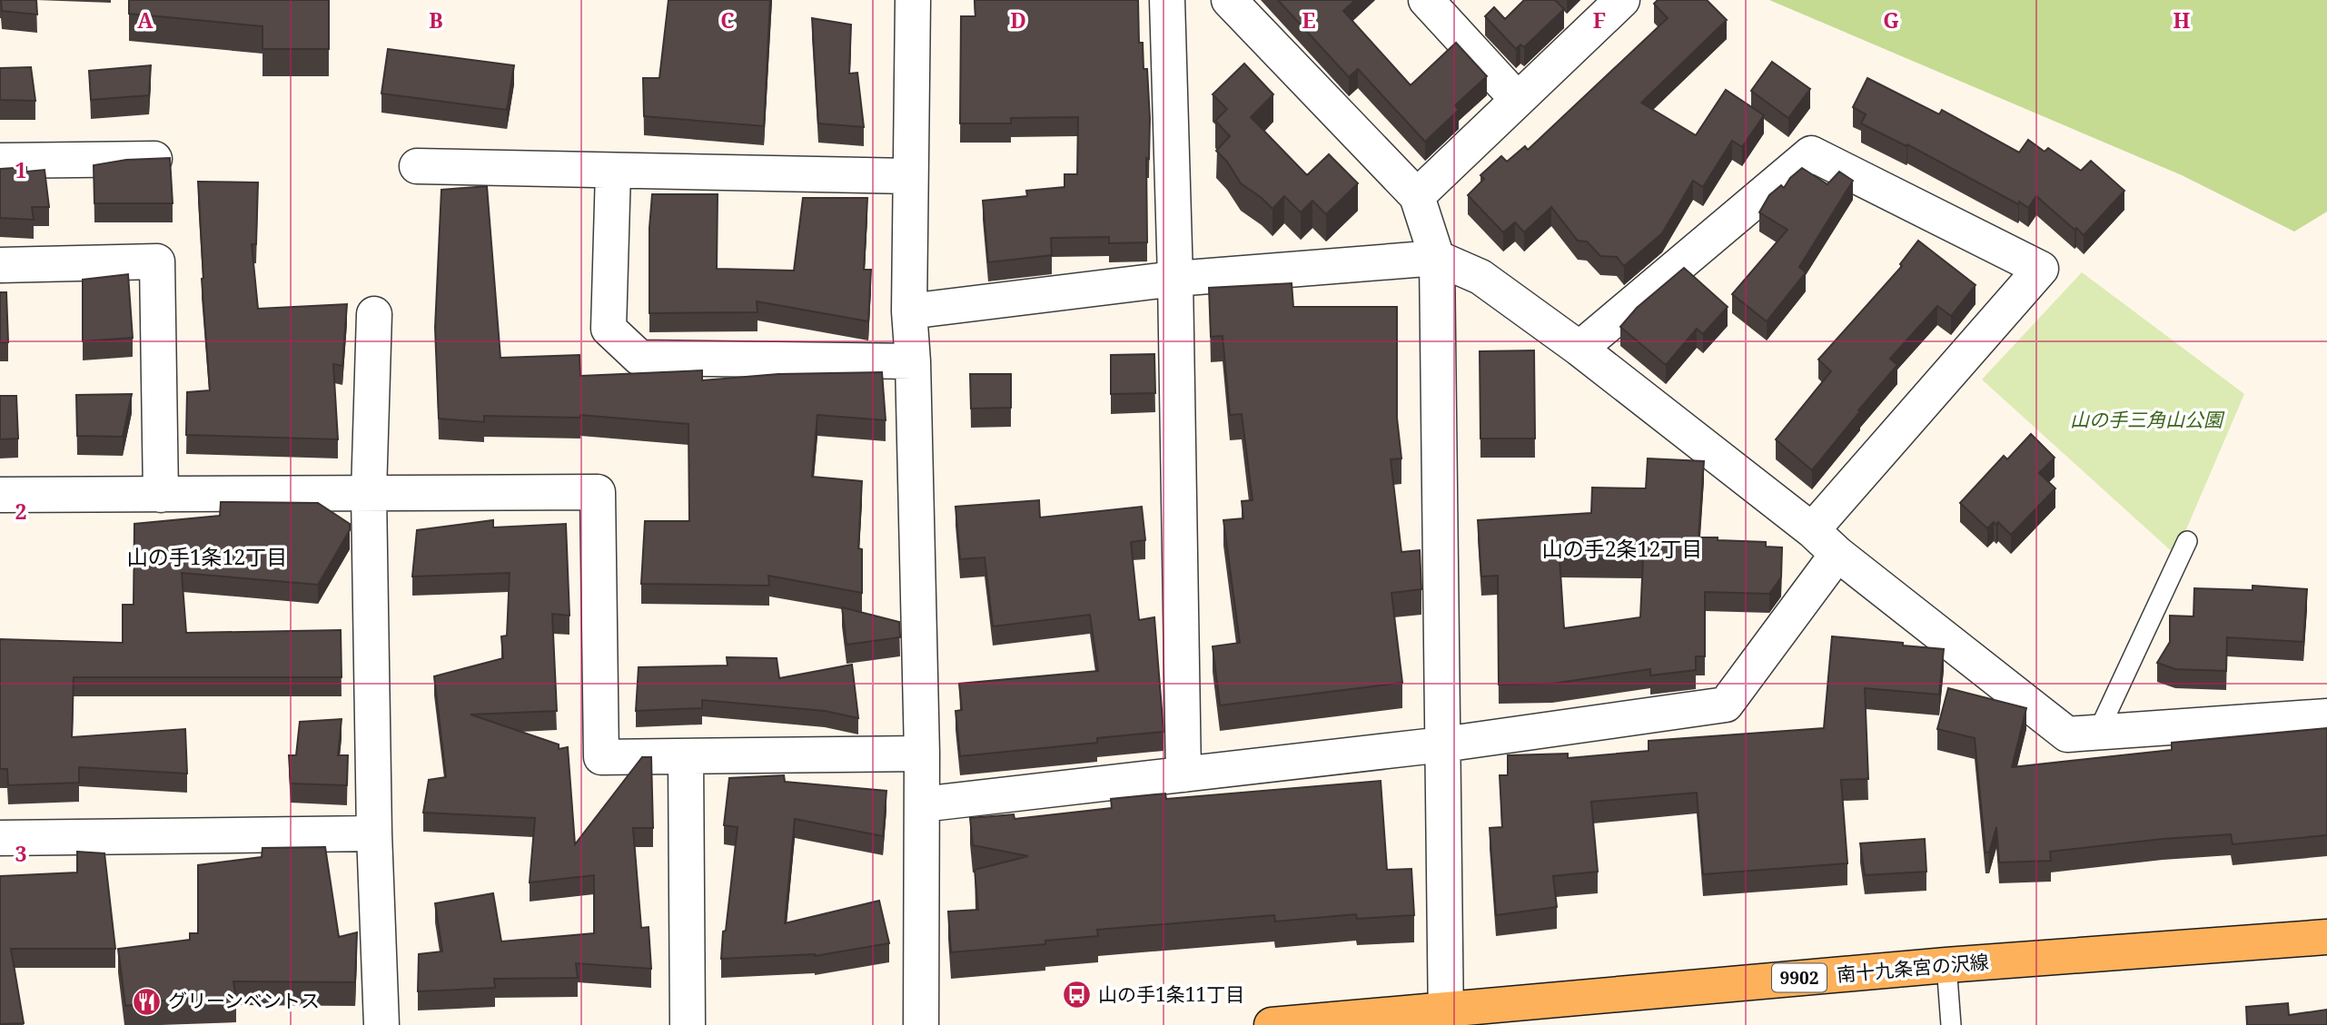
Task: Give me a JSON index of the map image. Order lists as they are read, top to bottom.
{
  "streets": {
    "main road": ["南十九条宮の沢線", "9902"]
  },
  "districts": ["山の手2条12丁目", "山の手1条12丁目"],
  "parks": ["山の手三角山公園"],
  "places": {
    "bus stop": ["山の手1条11丁目"],
    "restaurant": ["グリーンベントス"]
  },
  "grid": {
    "columns": [
      "A",
      "B",
      "C",
      "D",
      "E",
      "F",
      "G",
      "H"
    ],
    "rows": ["1", "2", "3"]
  }
}
